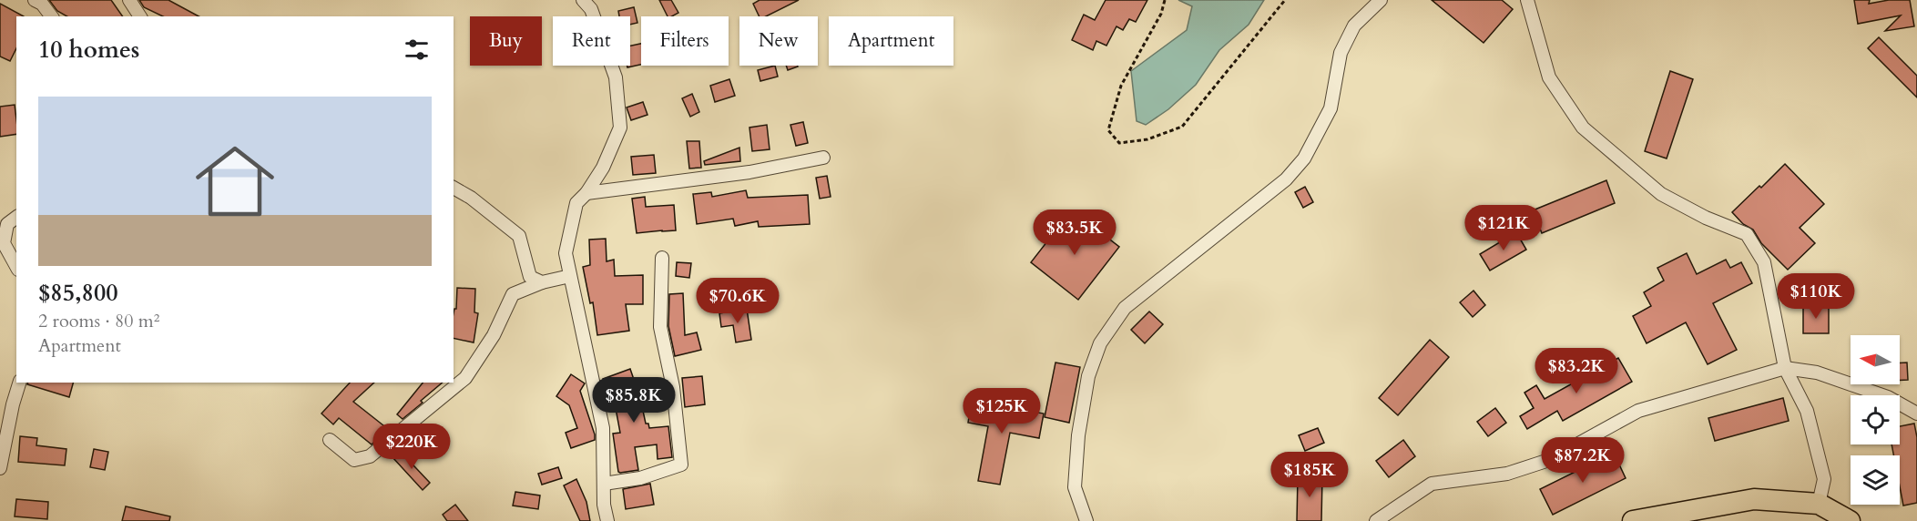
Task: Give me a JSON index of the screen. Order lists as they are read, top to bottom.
{
  "north": "left",
  "page": {
    "chip": [
      "Buy",
      "Rent",
      "Filters",
      "New",
      "Apartment"
    ],
    "heading": "10 homes",
    "list": [
      {
        "name": "$85,800",
        "note": "2 rooms · 80 m² · Apartment"
      }
    ],
    "price": [
      "$121K",
      "$83.5K",
      "$110K",
      "$70.6K",
      "$83.2K",
      "$85.8K",
      "$125K",
      "$220K",
      "$87.2K",
      "$185K"
    ]
  }
}
